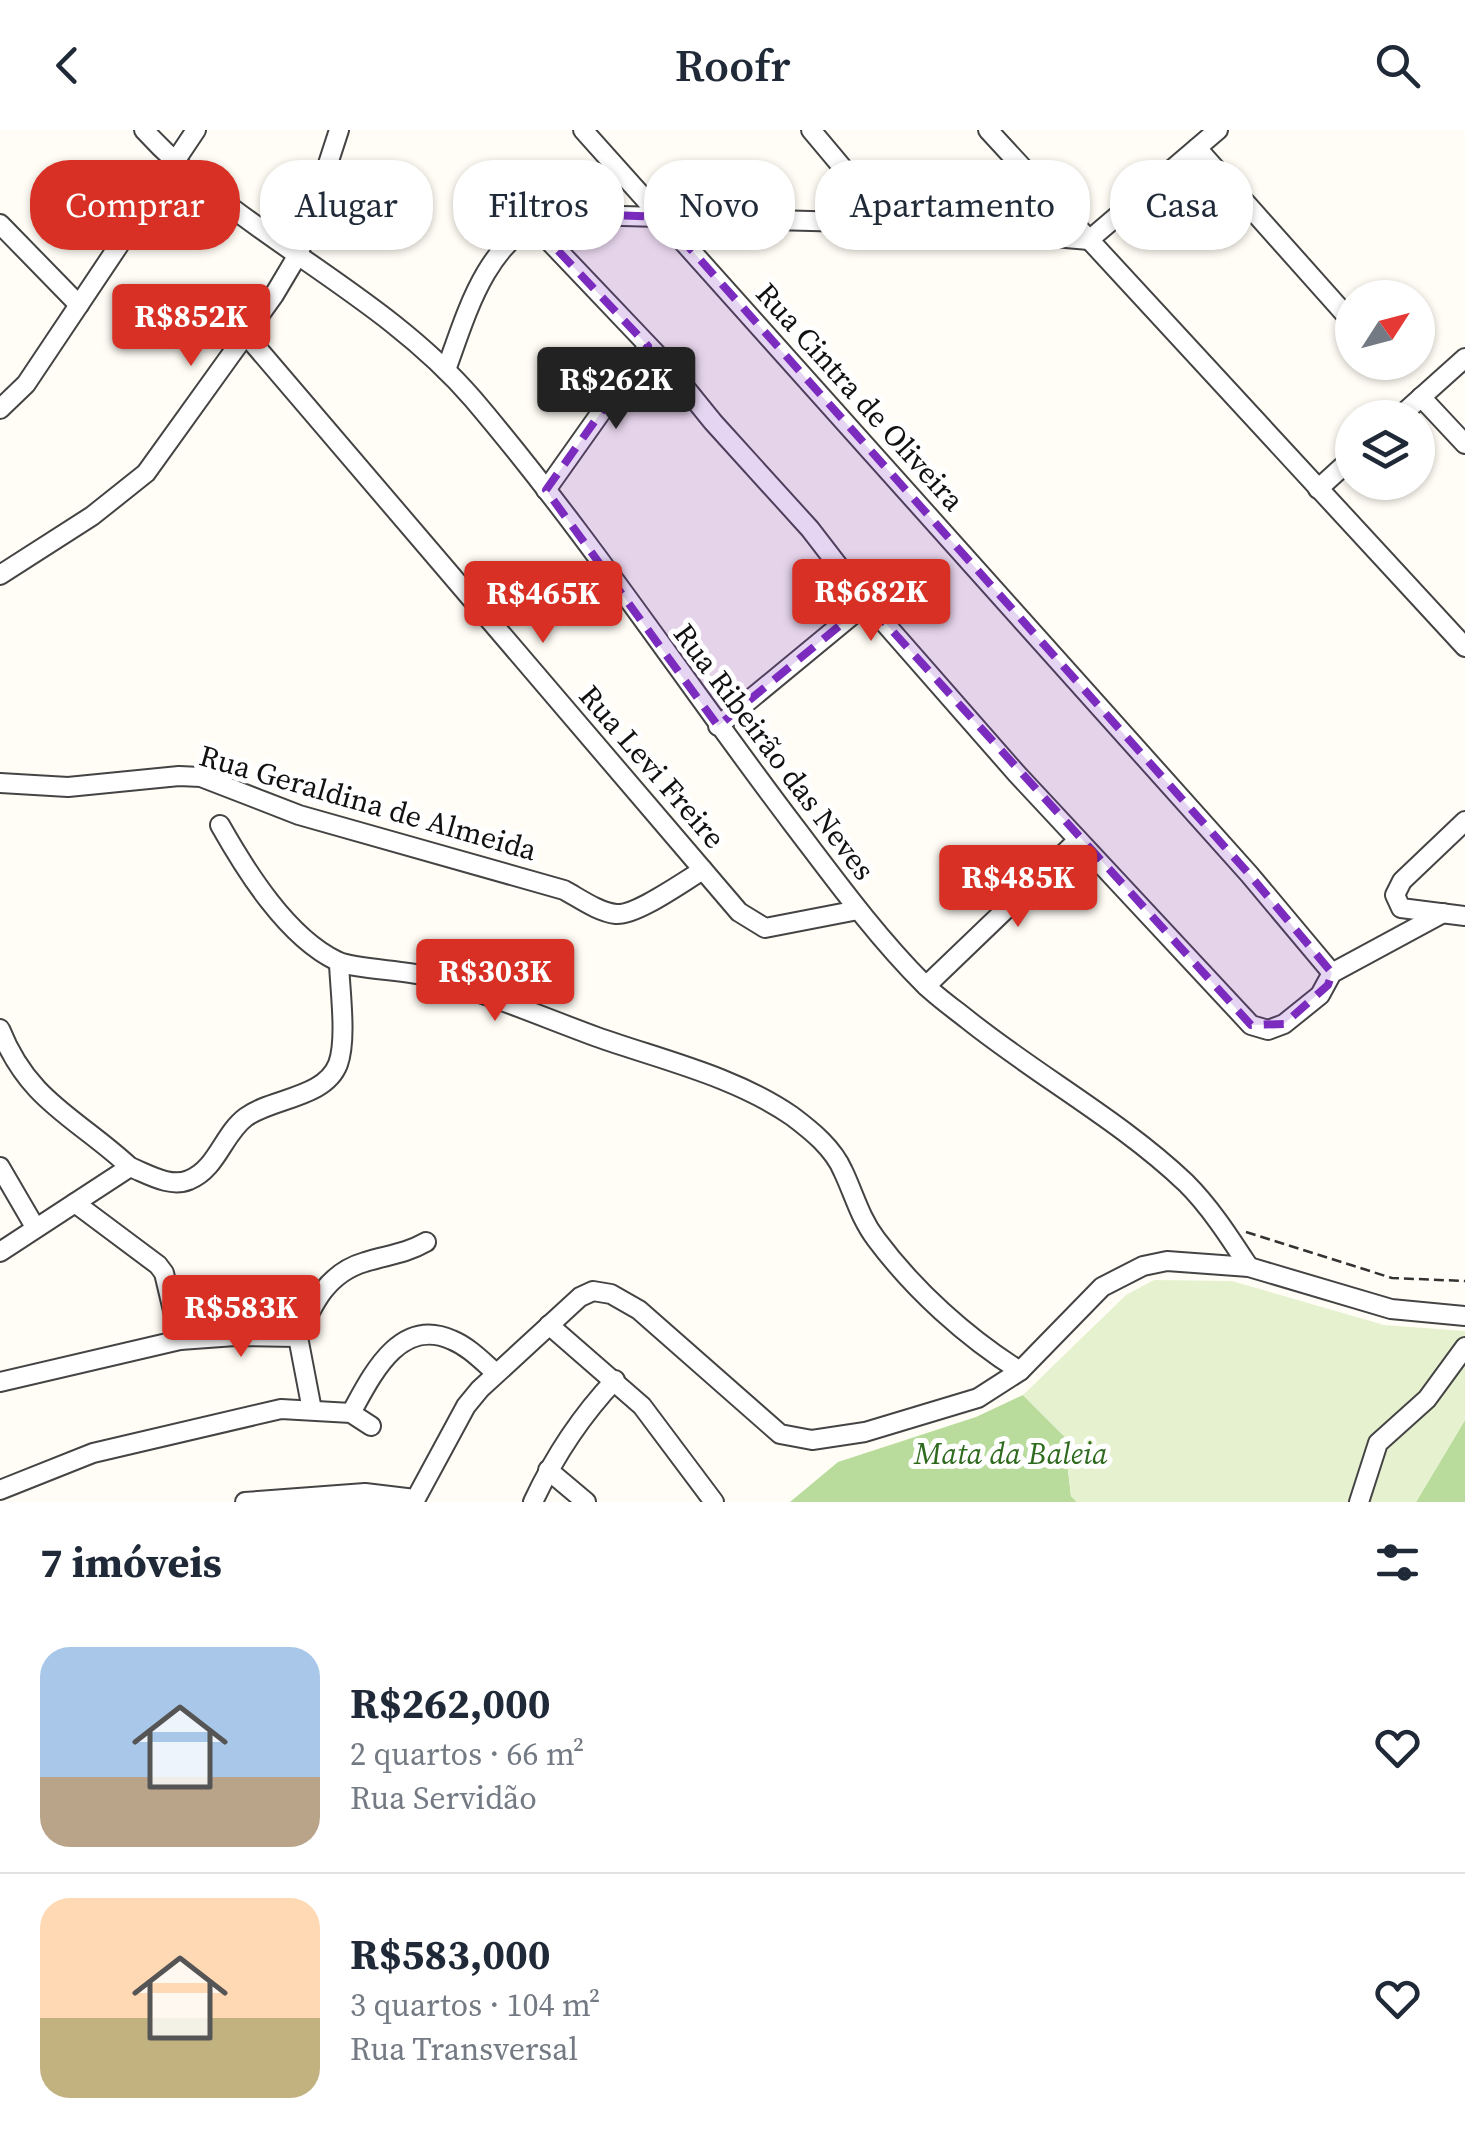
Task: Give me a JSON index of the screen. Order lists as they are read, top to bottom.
{
  "streets": {
    "street": [
      "Rua Cintra de Oliveira",
      "Rua Ribeirão das Neves",
      "Rua Levi Freire",
      "Rua Geraldina de Almeida"
    ]
  },
  "crossings": [
    ["Rua Ribeirão das Neves", "Rua Levi Freire"],
    ["Rua Levi Freire", "Rua Geraldina de Almeida"]
  ],
  "parks": ["Mata da Baleia"],
  "north": "top right",
  "page": {
    "header": "Roofr",
    "chip": [
      "Comprar",
      "Alugar",
      "Filtros",
      "Novo",
      "Apartamento",
      "Casa"
    ],
    "price": [
      "R$852K",
      "R$262K",
      "R$682K",
      "R$465K",
      "R$485K",
      "R$303K",
      "R$583K"
    ],
    "heading": "7 imóveis",
    "list": [
      {
        "name": "R$262,000",
        "note": "2 quartos · 66 m² · Rua Servidão"
      },
      {
        "name": "R$583,000",
        "note": "3 quartos · 104 m² · Rua Transversal"
      }
    ]
  }
}
